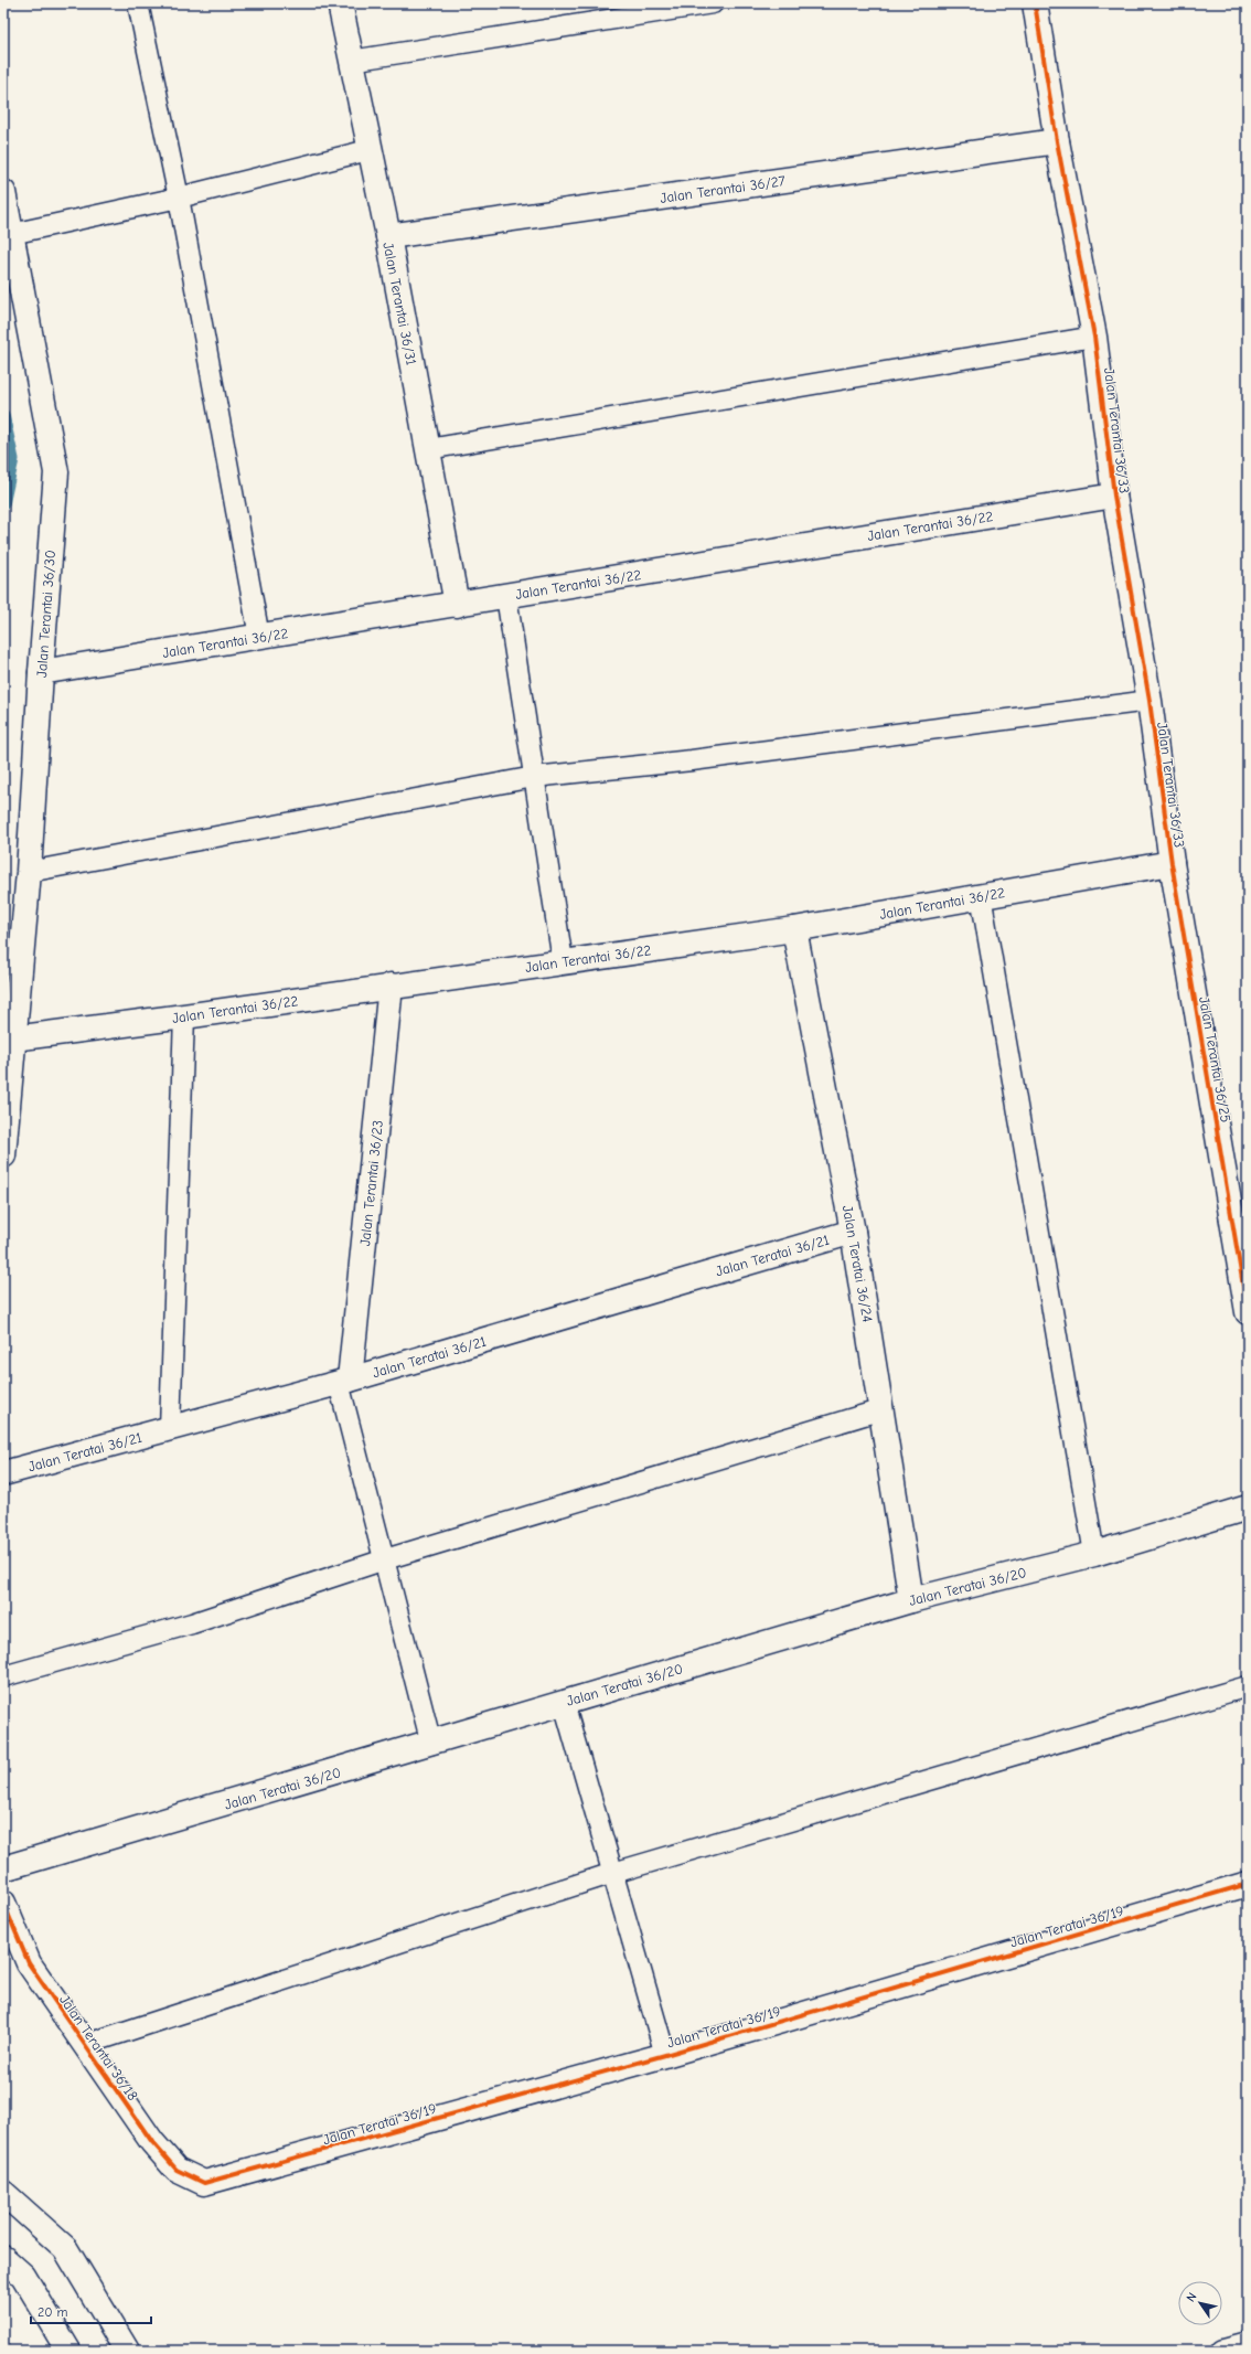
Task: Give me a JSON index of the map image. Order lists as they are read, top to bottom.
{
  "streets": {
    "street": [
      "Jalan Terantai 36/27",
      "Jalan Terantai 36/31",
      "Jalan Terantai 36/33",
      "Jalan Terantai 36/22",
      "Jalan Terantai 36/30",
      "Jalan Terantai 36/25",
      "Jalan Terantai 36/23",
      "Jalan Teratai 36/21",
      "Jalan Teratai 36/24",
      "Jalan Teratai 36/20",
      "Jalan Teratai 36/19",
      "Jalan Terantai 36/18"
    ]
  },
  "crossings": [
    ["Jalan Terantai 36/27", "Jalan Terantai 36/31"],
    ["Jalan Terantai 36/27", "Jalan Terantai 36/33"],
    ["Jalan Terantai 36/31", "Jalan Terantai 36/22"],
    ["Jalan Terantai 36/33", "Jalan Terantai 36/22"],
    ["Jalan Terantai 36/33", "Jalan Terantai 36/25"],
    ["Jalan Terantai 36/22", "Jalan Terantai 36/30"],
    ["Jalan Terantai 36/22", "Jalan Terantai 36/25"],
    ["Jalan Terantai 36/22", "Jalan Terantai 36/23"],
    ["Jalan Terantai 36/22", "Jalan Teratai 36/24"],
    ["Jalan Terantai 36/23", "Jalan Teratai 36/21"],
    ["Jalan Teratai 36/21", "Jalan Teratai 36/24"],
    ["Jalan Teratai 36/24", "Jalan Teratai 36/20"],
    ["Jalan Teratai 36/19", "Jalan Terantai 36/18"]
  ],
  "scale_bar": "20 m",
  "north": "top left"
}
